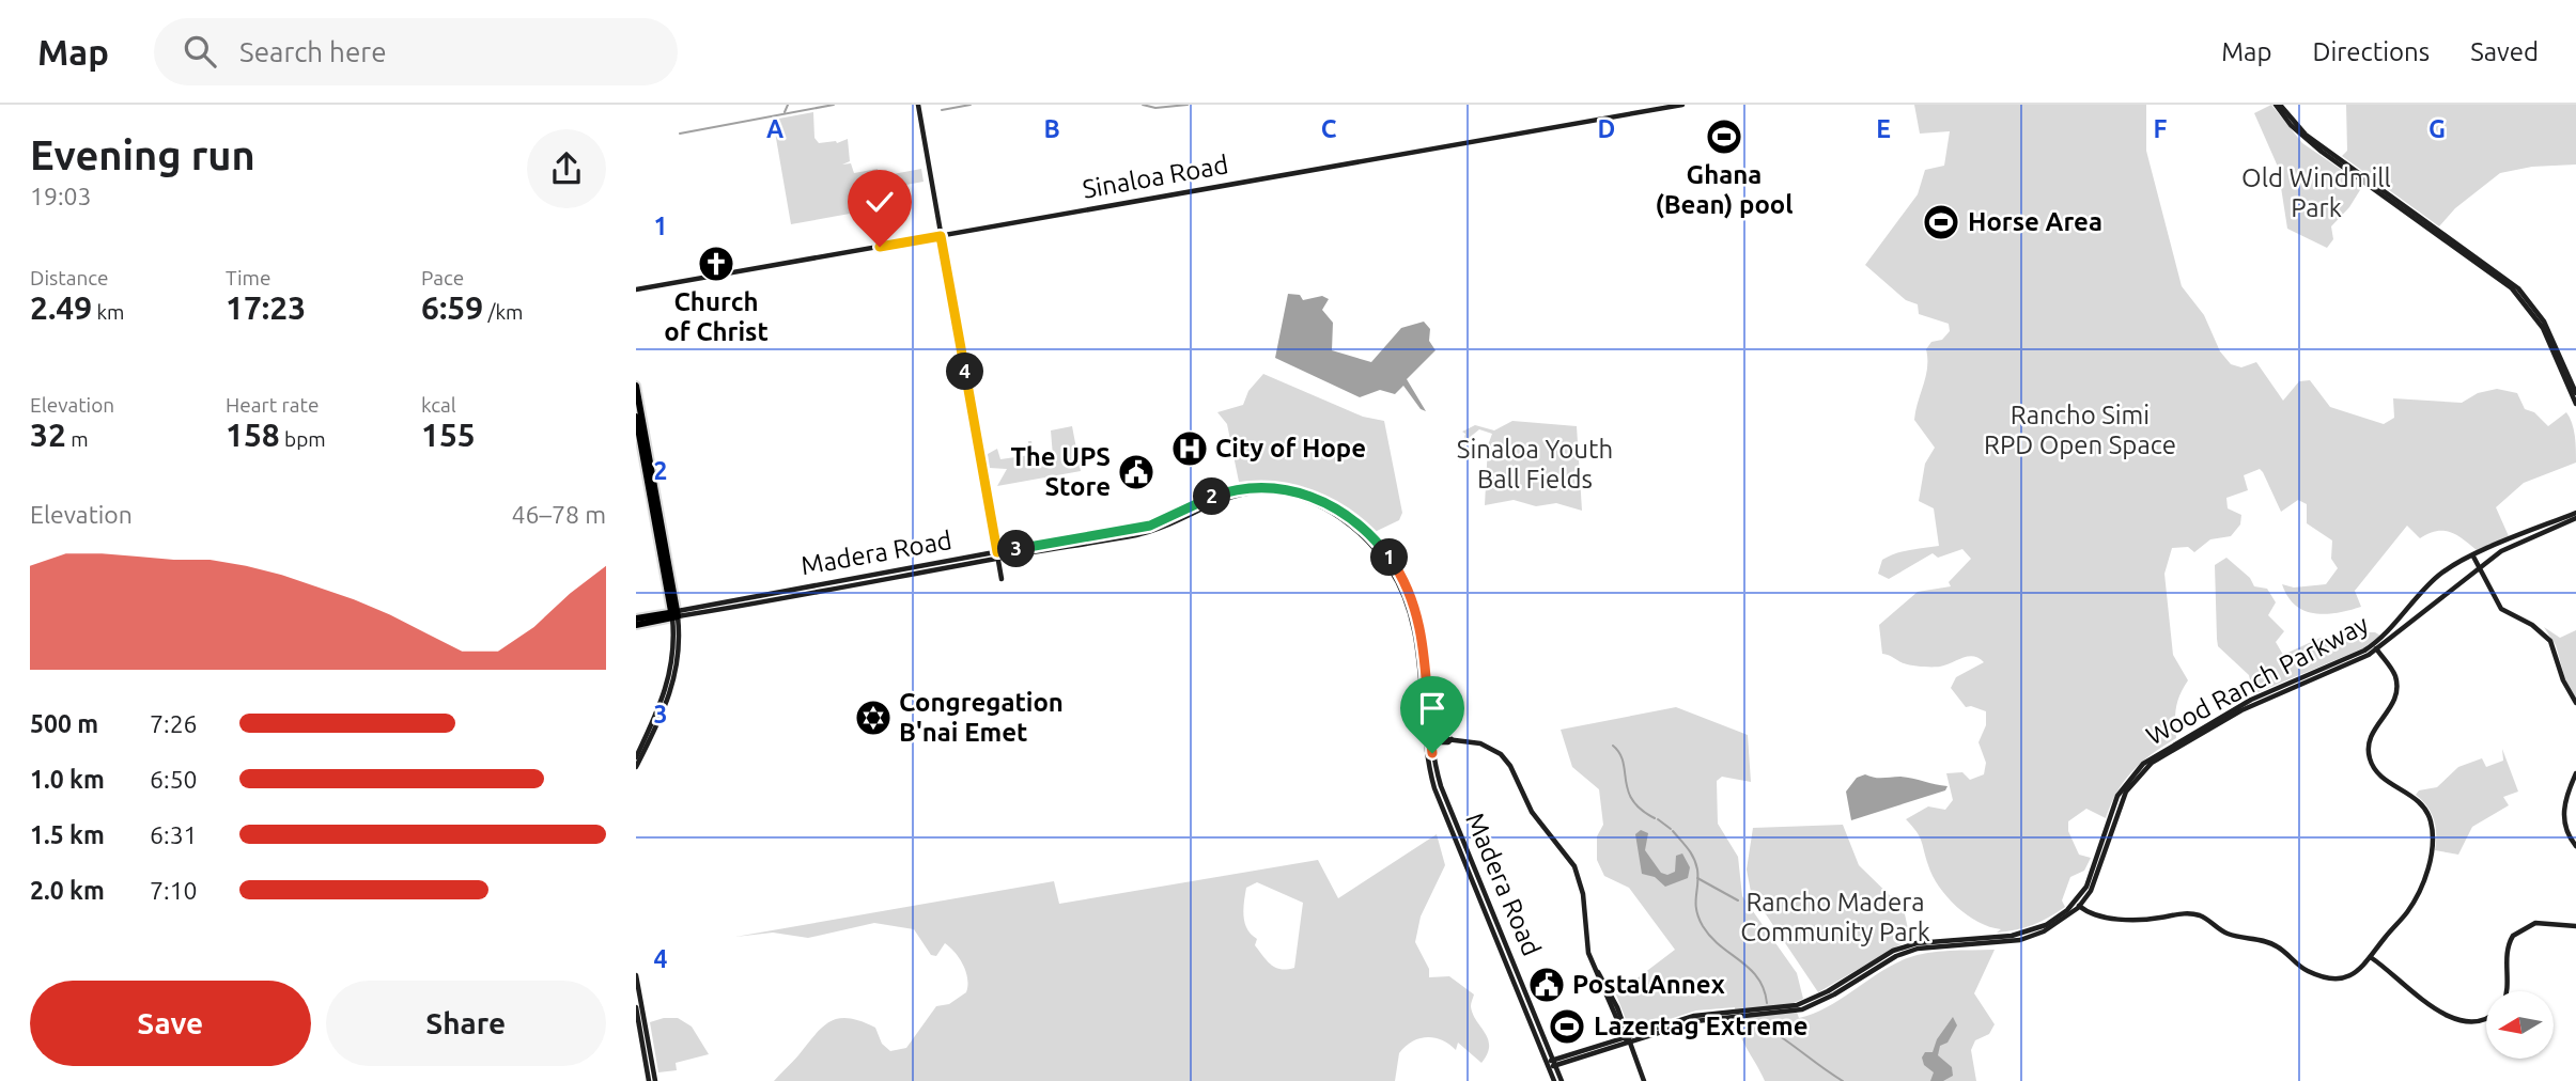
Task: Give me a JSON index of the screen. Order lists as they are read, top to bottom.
{
  "streets": {
    "main road": ["Sinaloa Road", "Madera Road", "Wood Ranch Parkway"]
  },
  "crossings": [
    ["Madera Road", "Wood Ranch Parkway"]
  ],
  "parks": [
    "Old Windmill Park",
    "Rancho Simi RPD Open Space",
    "Sinaloa Youth Ball Fields",
    "Rancho Madera Community Park"
  ],
  "places": {
    "sports": ["Ghana (Bean) pool", "Horse Area", "Lazertag Extreme"],
    "church": ["Church of Christ"],
    "hospital": ["City of Hope"],
    "public building": ["The UPS Store", "PostalAnnex"],
    "synagogue": ["Congregation B'nai Emet"]
  },
  "north": "left",
  "page": {
    "header": "Map",
    "search": "Search here",
    "nav": ["Map", "Directions", "Saved"],
    "heading": ["Evening run", "19:03"],
    "stats": [
      ["Distance", "2.49 km"],
      ["Time", "17:23"],
      ["Pace", "6:59 /km"],
      ["Elevation", "32 m"],
      ["Heart rate", "158 bpm"],
      ["kcal", "155"]
    ],
    "pins": [
      "4",
      "2",
      "3",
      "1"
    ],
    "chart": ["Elevation", "46–78 m"],
    "list": [
      {
        "name": "500 m",
        "note": "7:26"
      },
      {
        "name": "1.0 km",
        "note": "6:50"
      },
      {
        "name": "1.5 km",
        "note": "6:31"
      },
      {
        "name": "2.0 km",
        "note": "7:10"
      }
    ],
    "buttons": ["Save", "Share"]
  },
  "grid": {
    "columns": [
      "A",
      "B",
      "C",
      "D",
      "E",
      "F",
      "G"
    ],
    "rows": [
      "1",
      "2",
      "3",
      "4"
    ]
  }
}
